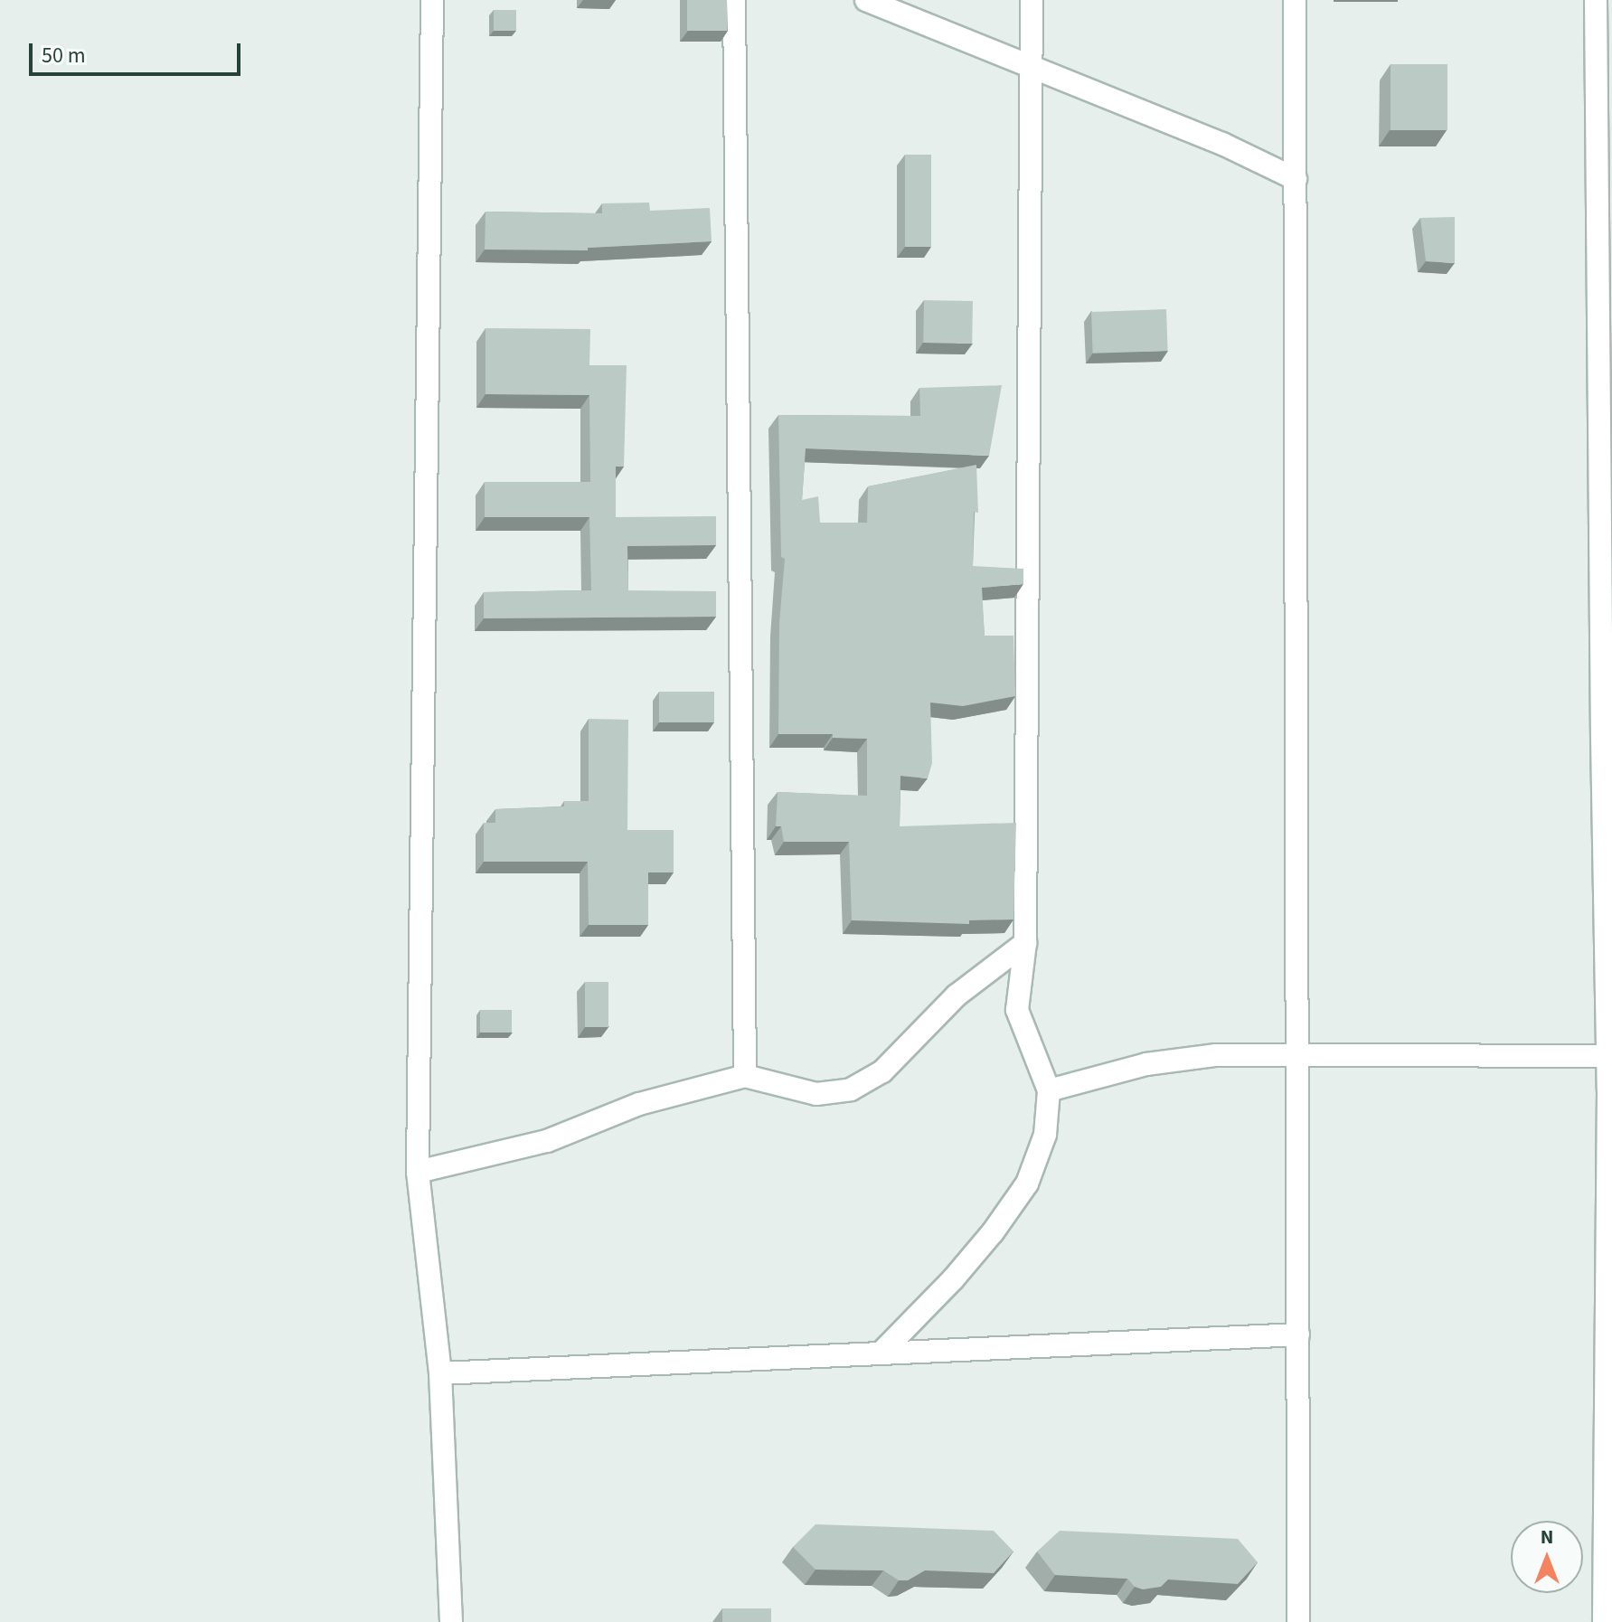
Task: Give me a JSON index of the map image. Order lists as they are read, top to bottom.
{
  "scale_bar": "50 m",
  "north": "top"
}
